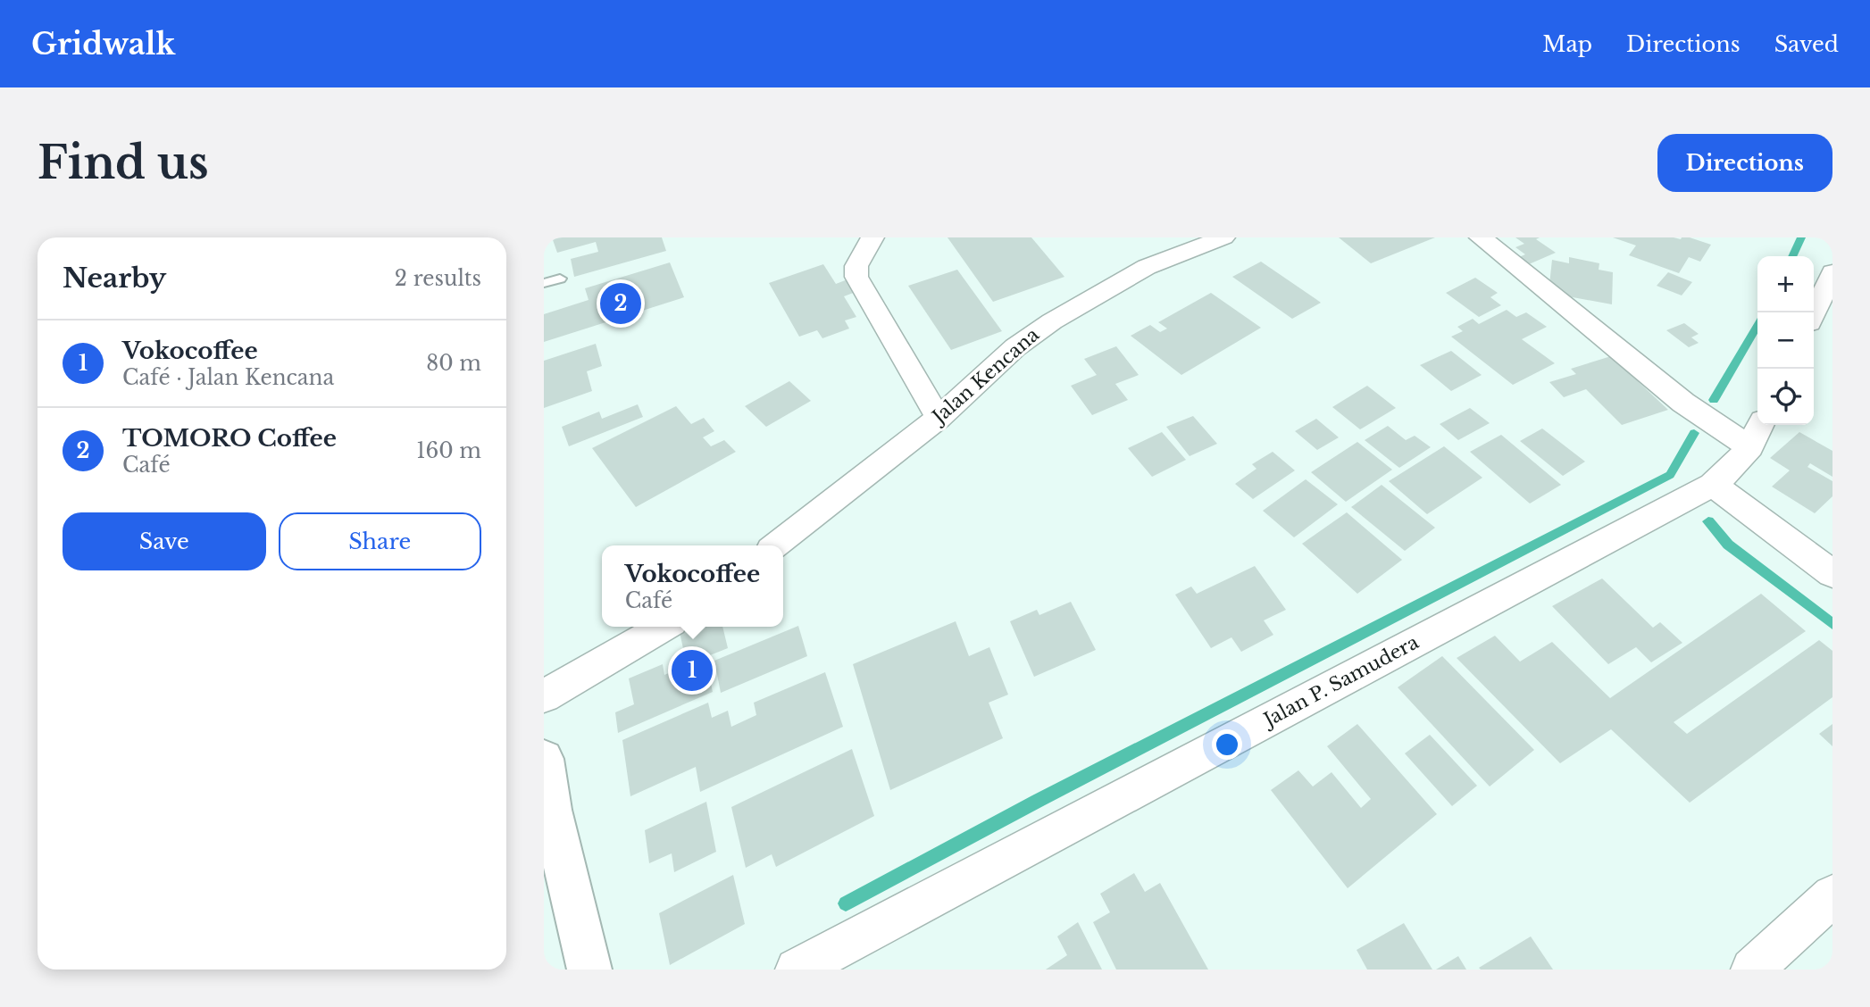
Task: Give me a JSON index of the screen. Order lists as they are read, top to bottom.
{
  "streets": {
    "street": ["Jalan Kencana", "Jalan P. Samudera"]
  },
  "page": {
    "header": "Gridwalk",
    "nav": ["Map", "Directions", "Saved"],
    "buttons": [
      "Directions",
      ["Save", "Share"]
    ],
    "title": "Find us",
    "heading": ["Nearby", "2 results"],
    "map_buttons": ["+", "−"],
    "pins": ["2", "1"],
    "list": [
      {
        "mark": "1",
        "name": "Vokocoffee",
        "note": "Café · Jalan Kencana",
        "value": "80 m"
      },
      {
        "mark": "2",
        "name": "TOMORO Coffee",
        "note": "Café",
        "value": "160 m"
      }
    ],
    "popup": ["Vokocoffee", "Café"]
  }
}
